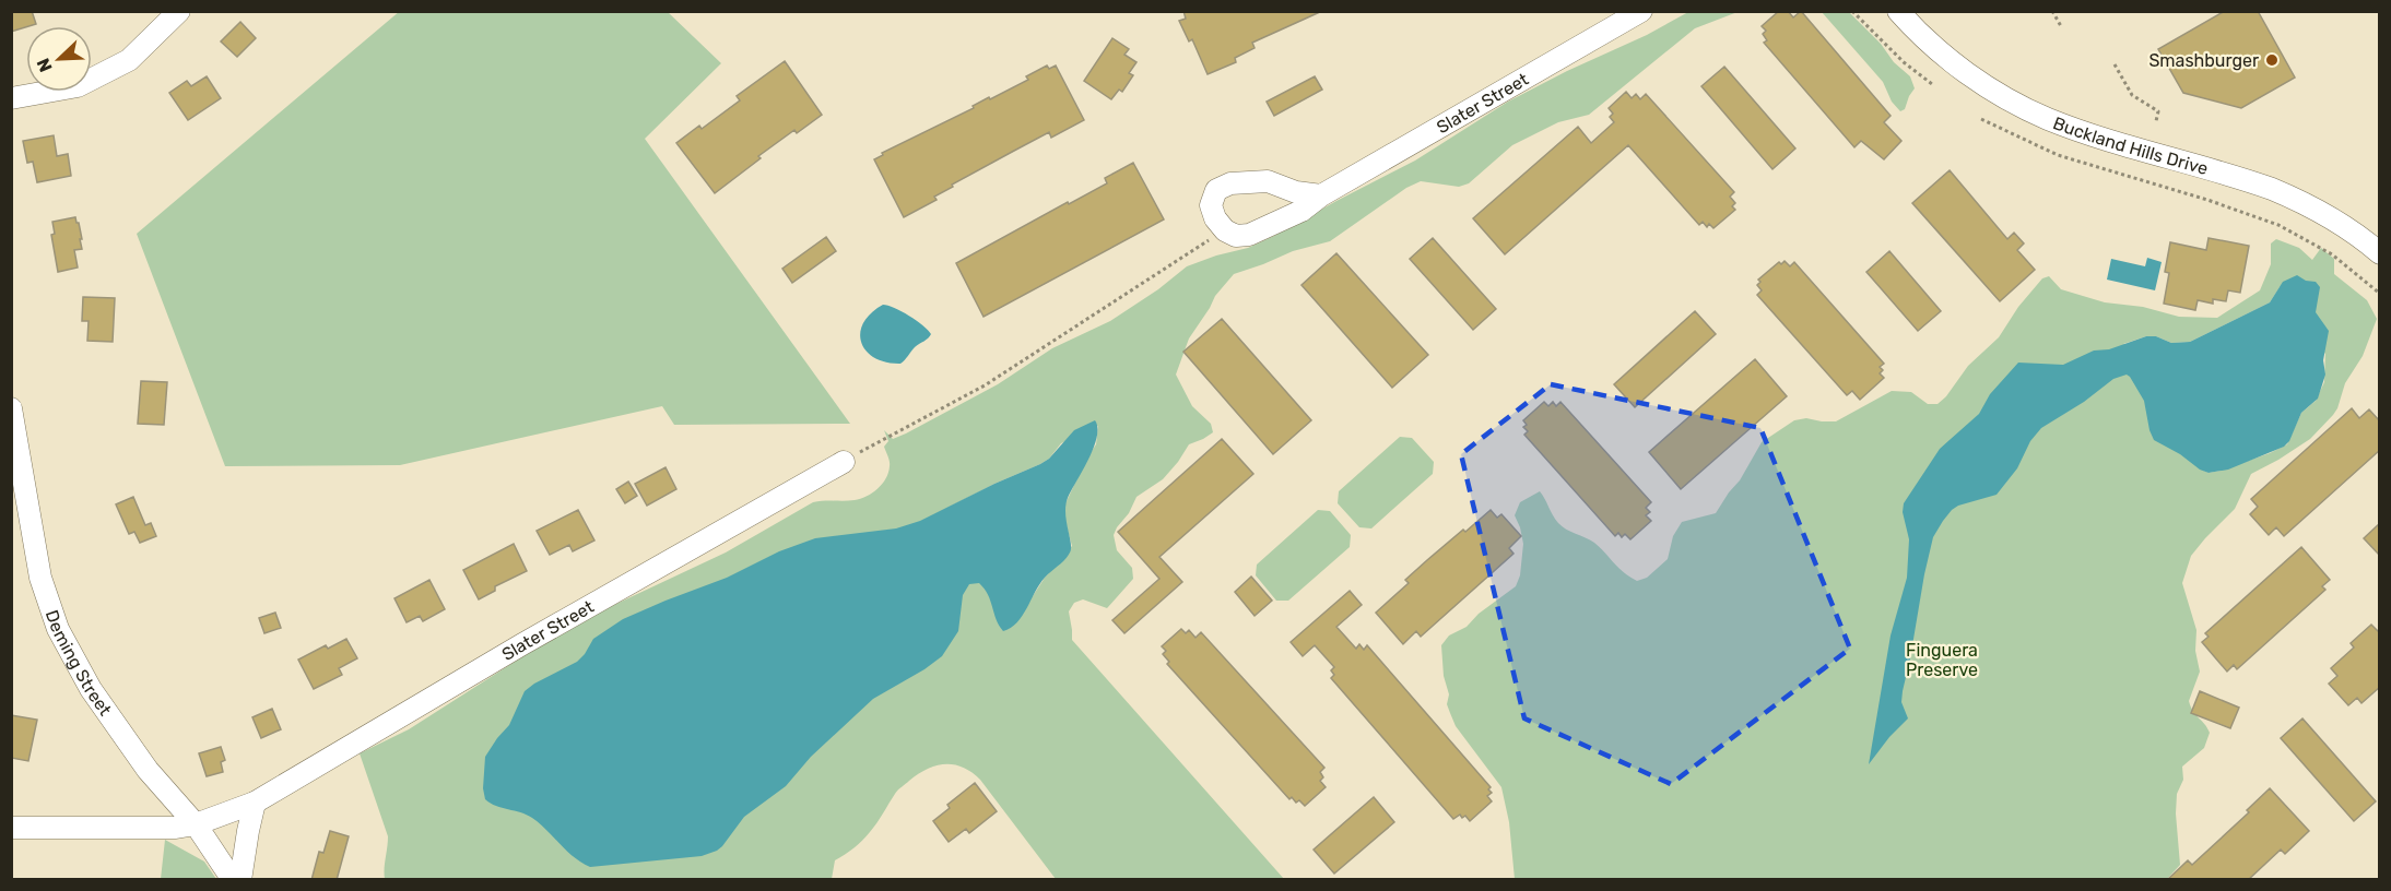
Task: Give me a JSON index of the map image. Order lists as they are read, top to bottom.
{
  "streets": {
    "street": ["Slater Street", "Buckland Hills Drive", "Deming Street"]
  },
  "crossings": [
    ["Slater Street", "Deming Street"]
  ],
  "parks": ["Finguera Preserve"],
  "places": ["Smashburger"],
  "north": "bottom left"
}
